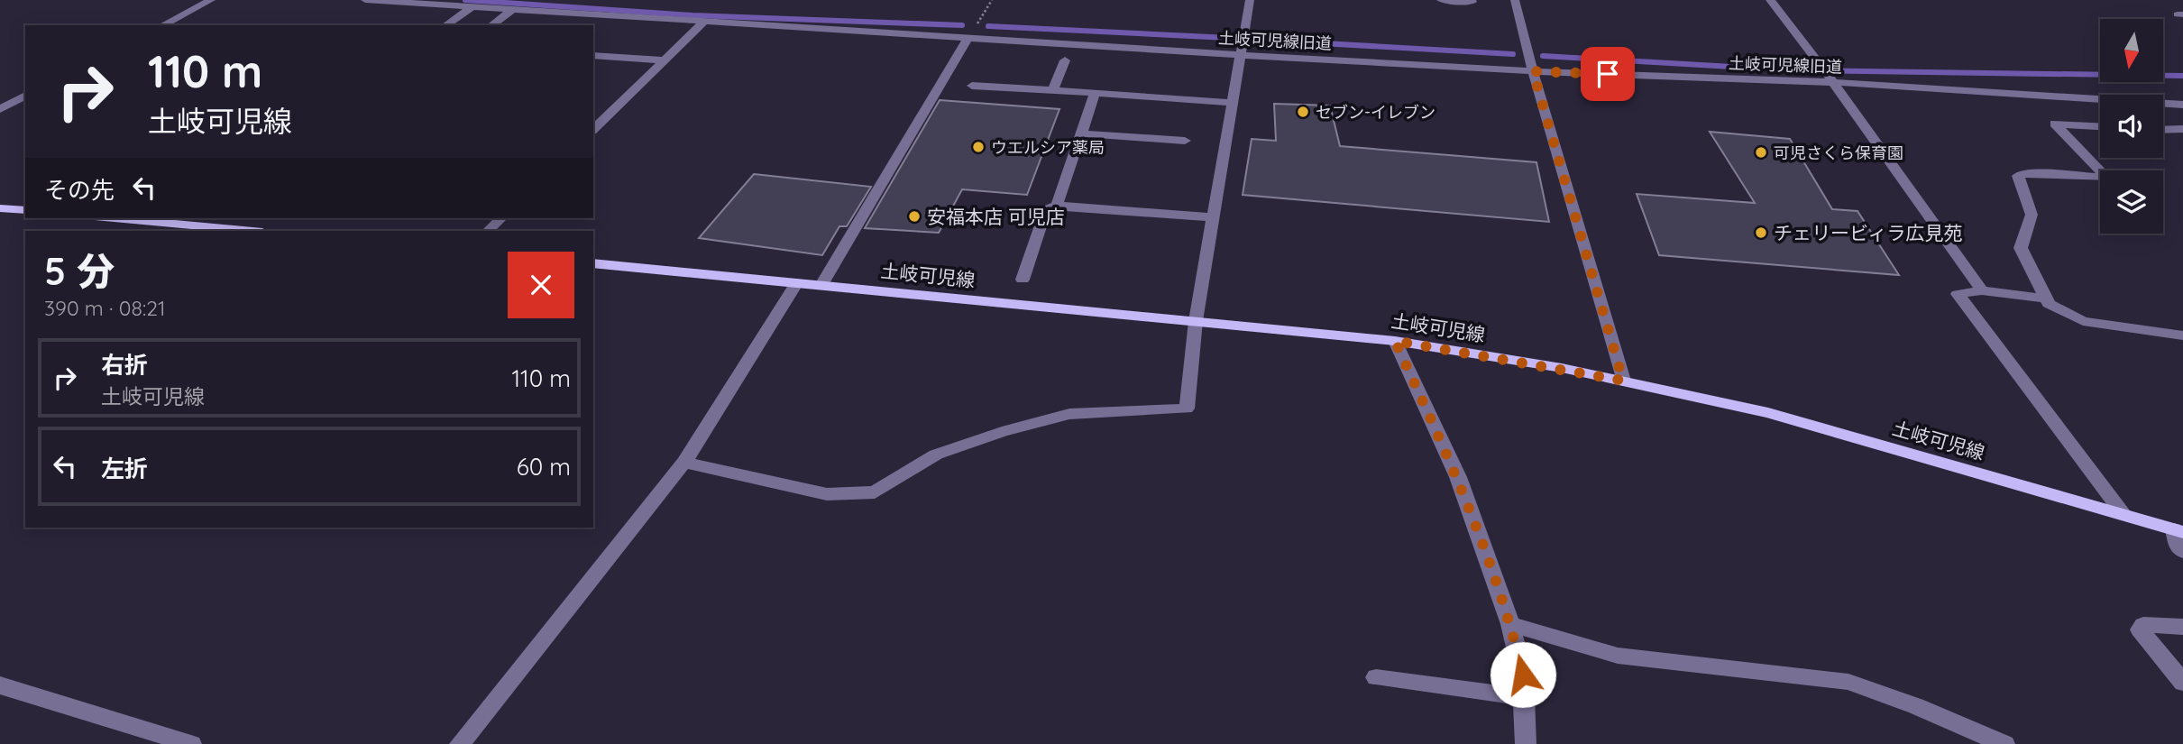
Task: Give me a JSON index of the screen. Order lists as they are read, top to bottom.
{
  "streets": {
    "main road": ["土岐可児線"],
    "street": ["土岐可児線旧道"]
  },
  "places": [
    "セブン-イレブン",
    "ウエルシア薬局",
    "可児さくら保育園",
    "安福本店 可児店",
    "チェリービィラ広見苑"
  ],
  "north": "bottom",
  "page": {
    "turn": ["110 m", "土岐可児線"],
    "then": "その先",
    "heading": ["5 分", "390 m · 08:21"],
    "list": [
      {
        "name": "右折",
        "note": "土岐可児線",
        "value": "110 m"
      },
      {
        "name": "左折",
        "value": "60 m"
      }
    ]
  }
}
